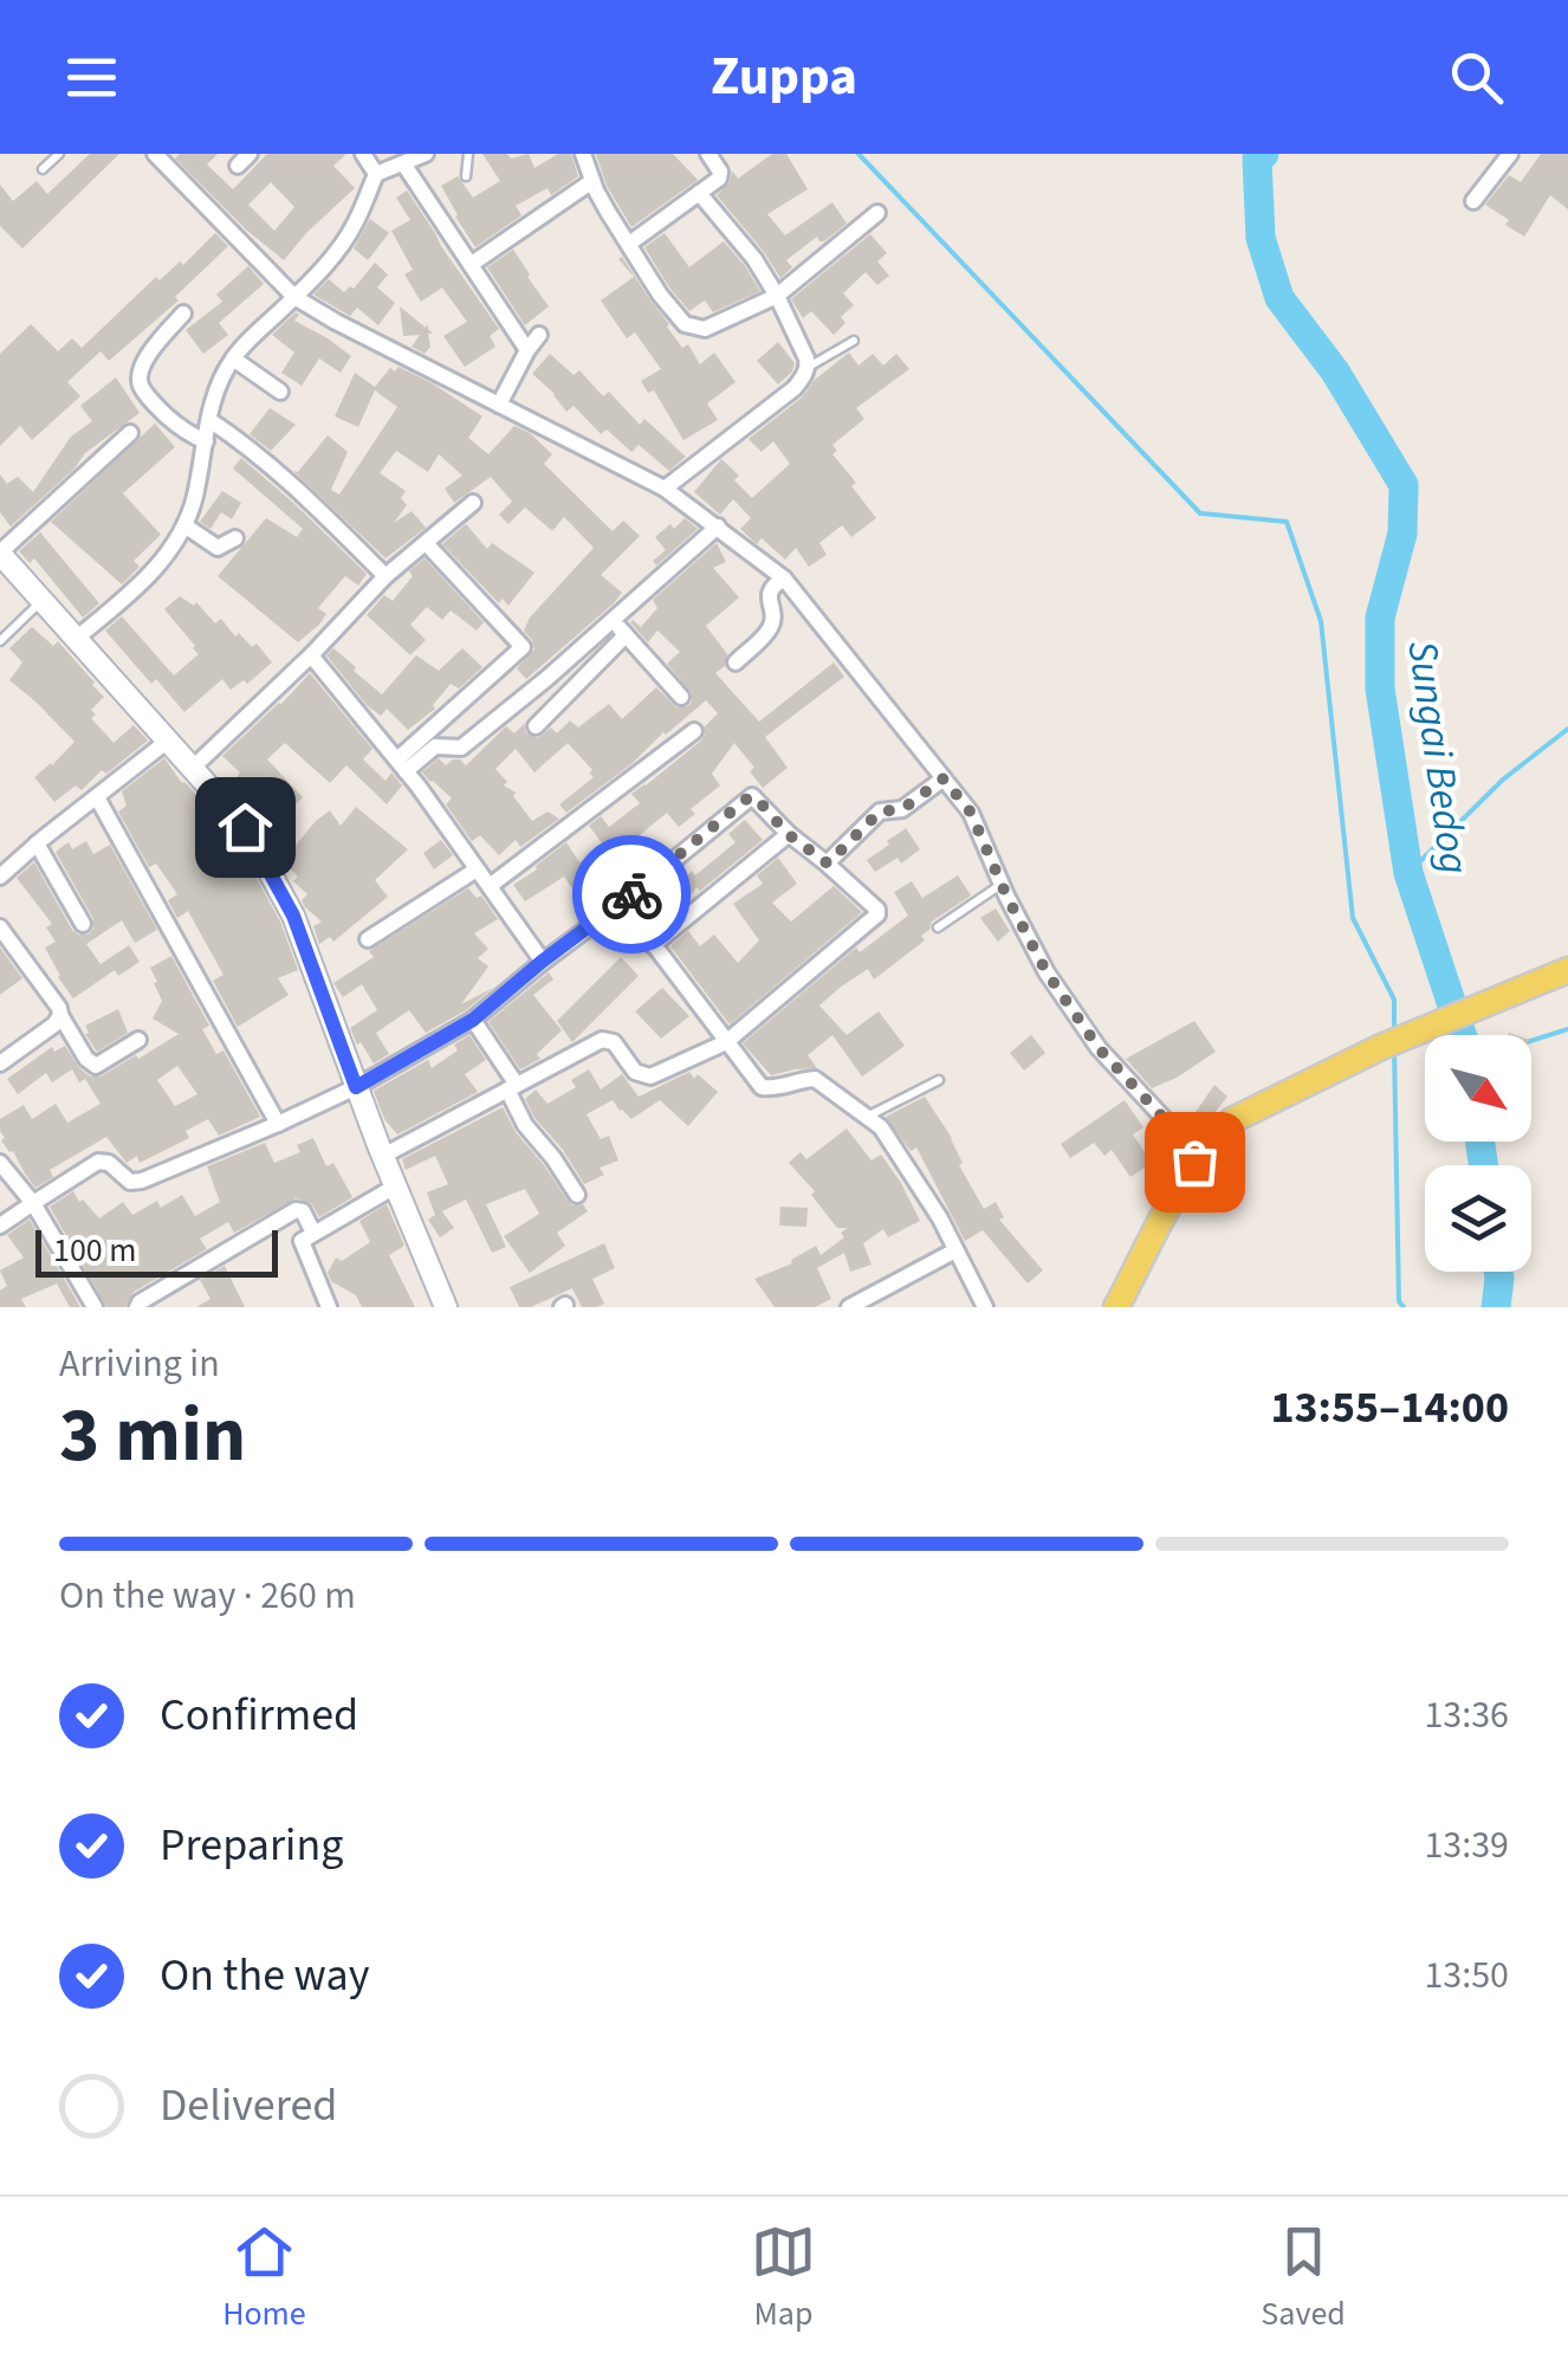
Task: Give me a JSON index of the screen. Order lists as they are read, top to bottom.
{
  "water": ["Sungai Bedog"],
  "scale_bar": "100 m",
  "north": "bottom right",
  "page": {
    "header": "Zuppa",
    "scale": "100 m",
    "heading": ["3 min", "Arriving in", "13:55–14:00"],
    "bar": "On the way · 260 m",
    "list": [
      ["Confirmed", "13:36"],
      ["Preparing", "13:39"],
      ["On the way", "13:50"],
      "Delivered"
    ],
    "tabs": ["Home", "Map", "Saved"]
  }
}
